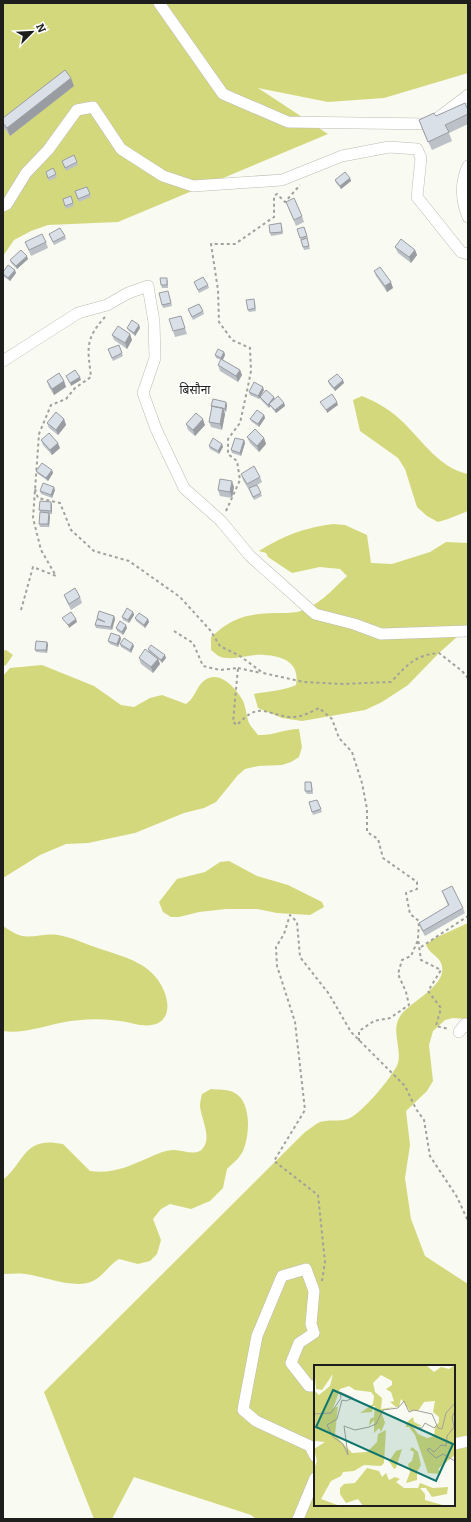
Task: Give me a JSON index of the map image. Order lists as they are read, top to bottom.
{
  "districts": ["बिसौना"],
  "north": "top right"
}
